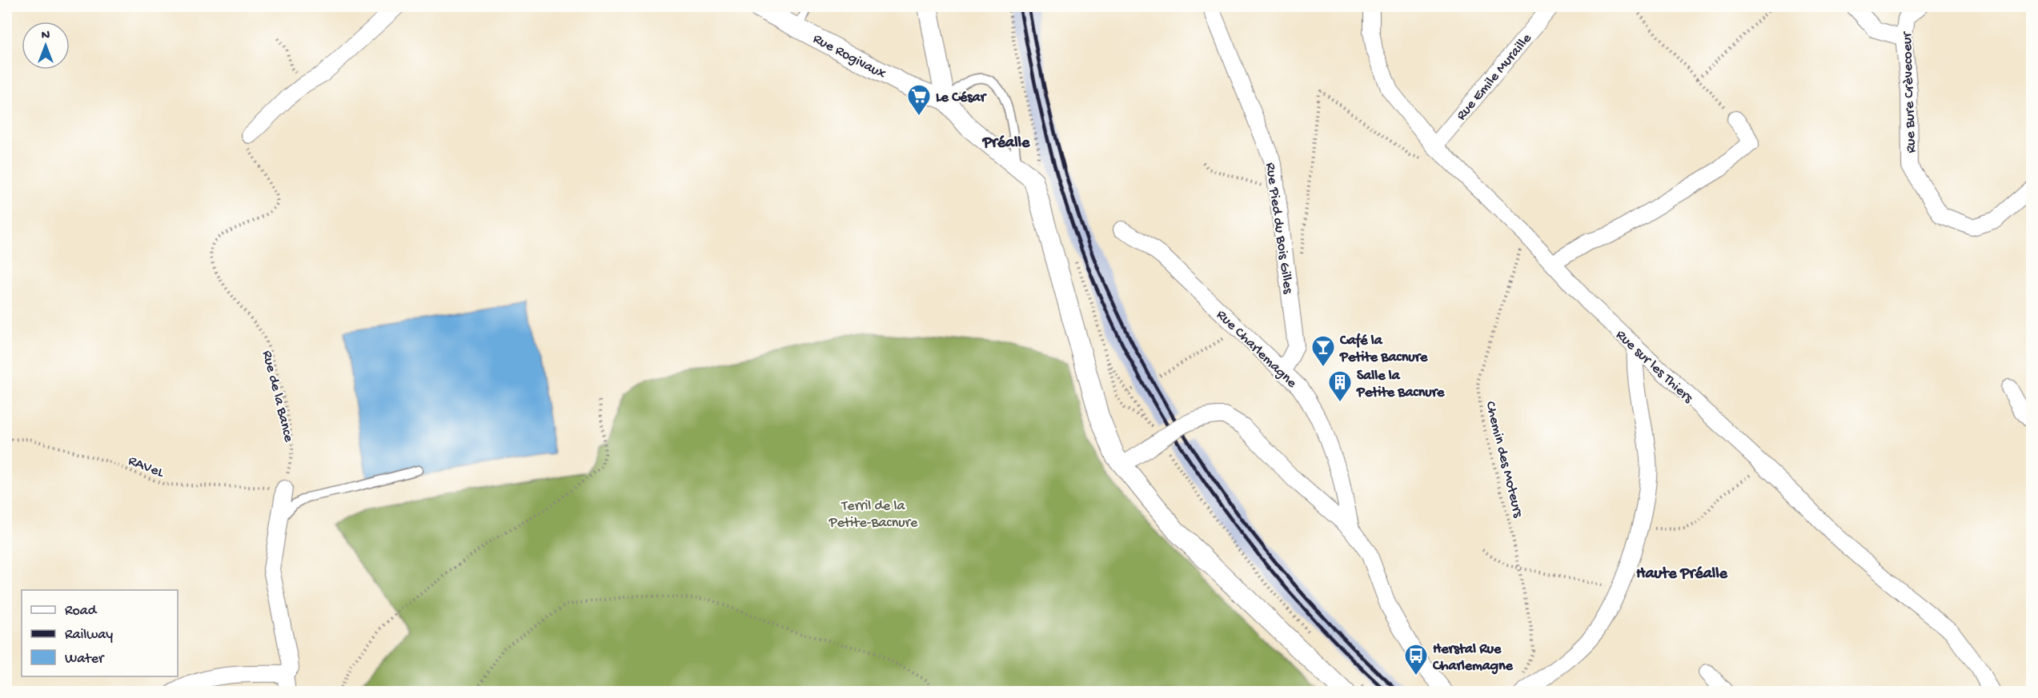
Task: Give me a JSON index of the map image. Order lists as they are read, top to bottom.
{
  "streets": {
    "street": [
      "Rue Rogivaux",
      "Rue Emile Muraille",
      "Rue Bure Crèvecoeur",
      "Rue Pied du Bois Gilles",
      "Rue Charlemagne",
      "Rue sur les Thiers"
    ],
    "path": ["Rue de la Bance", "Chemin des Moteurs", "RAVeL"]
  },
  "crossings": [
    ["Rue Emile Muraille", "Rue sur les Thiers"],
    ["Rue Pied du Bois Gilles", "Rue Charlemagne"],
    ["Rue sur les Thiers", "Chemin des Moteurs"],
    ["Rue de la Bance", "RAVeL"]
  ],
  "districts": ["Préalle", "Haute Préalle"],
  "parks": ["Terril de la Petite-Bacnure"],
  "places": {
    "supermarket": ["Le César"],
    "bar": ["Café la Petite Bacnure"],
    "building": ["Salle la Petite Bacnure"],
    "bus stop": ["Herstal Rue Charlemagne"]
  },
  "legend": ["Road", "Railway", "Water"],
  "north": "top"
}
